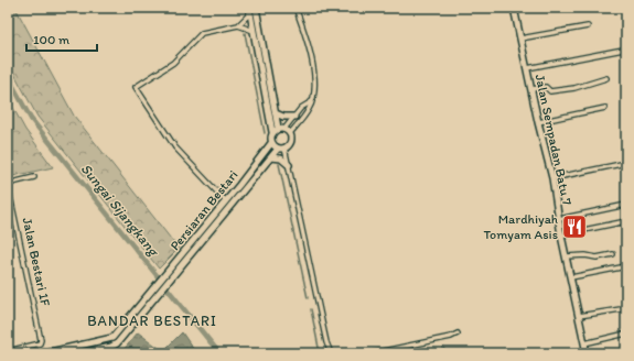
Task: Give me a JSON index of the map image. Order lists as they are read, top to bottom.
{
  "streets": {
    "street": ["Jalan Sempadan Batu 7", "Persiaran Bestari", "Jalan Bestari 1F"]
  },
  "districts": ["BANDAR BESTARI"],
  "water": ["Sungai Sijangkang"],
  "places": {
    "restaurant": ["Mardhiyah Tomyam Asis"]
  },
  "scale_bar": "100 m"
}
